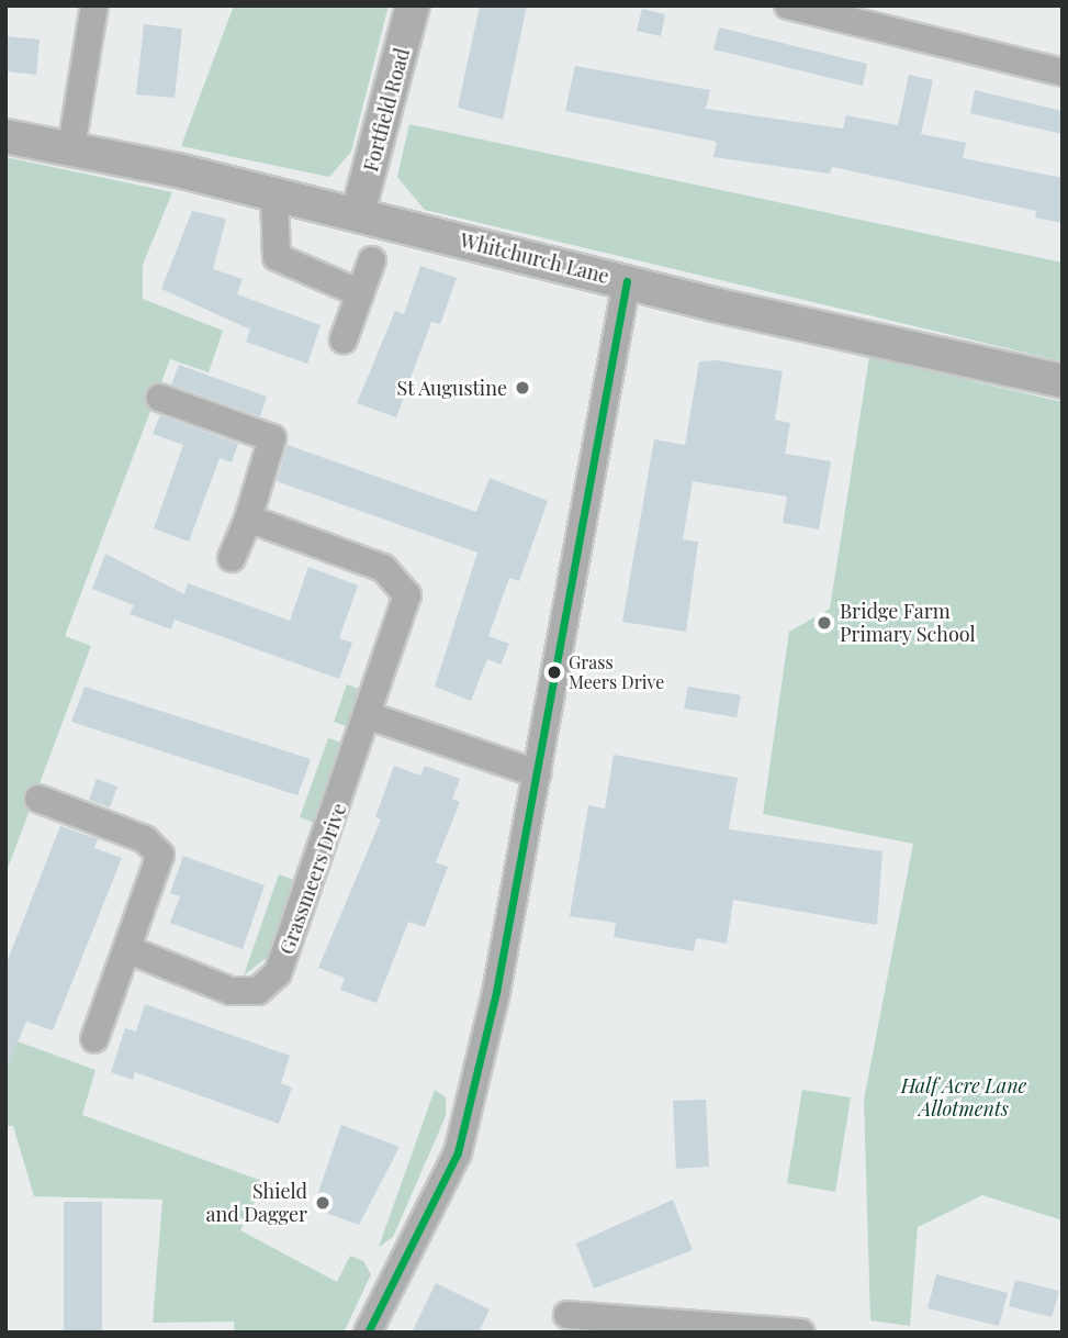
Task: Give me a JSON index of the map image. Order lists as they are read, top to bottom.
{
  "streets": {
    "street": ["Fortfield Road", "Whitchurch Lane", "Grassmeers Drive"]
  },
  "crossings": [
    ["Fortfield Road", "Whitchurch Lane"]
  ],
  "parks": ["Half Acre Lane Allotments"],
  "places": [
    "St Augustine",
    "Bridge Farm Primary School",
    "Grass Meers Drive",
    "Shield and Dagger"
  ]
}
